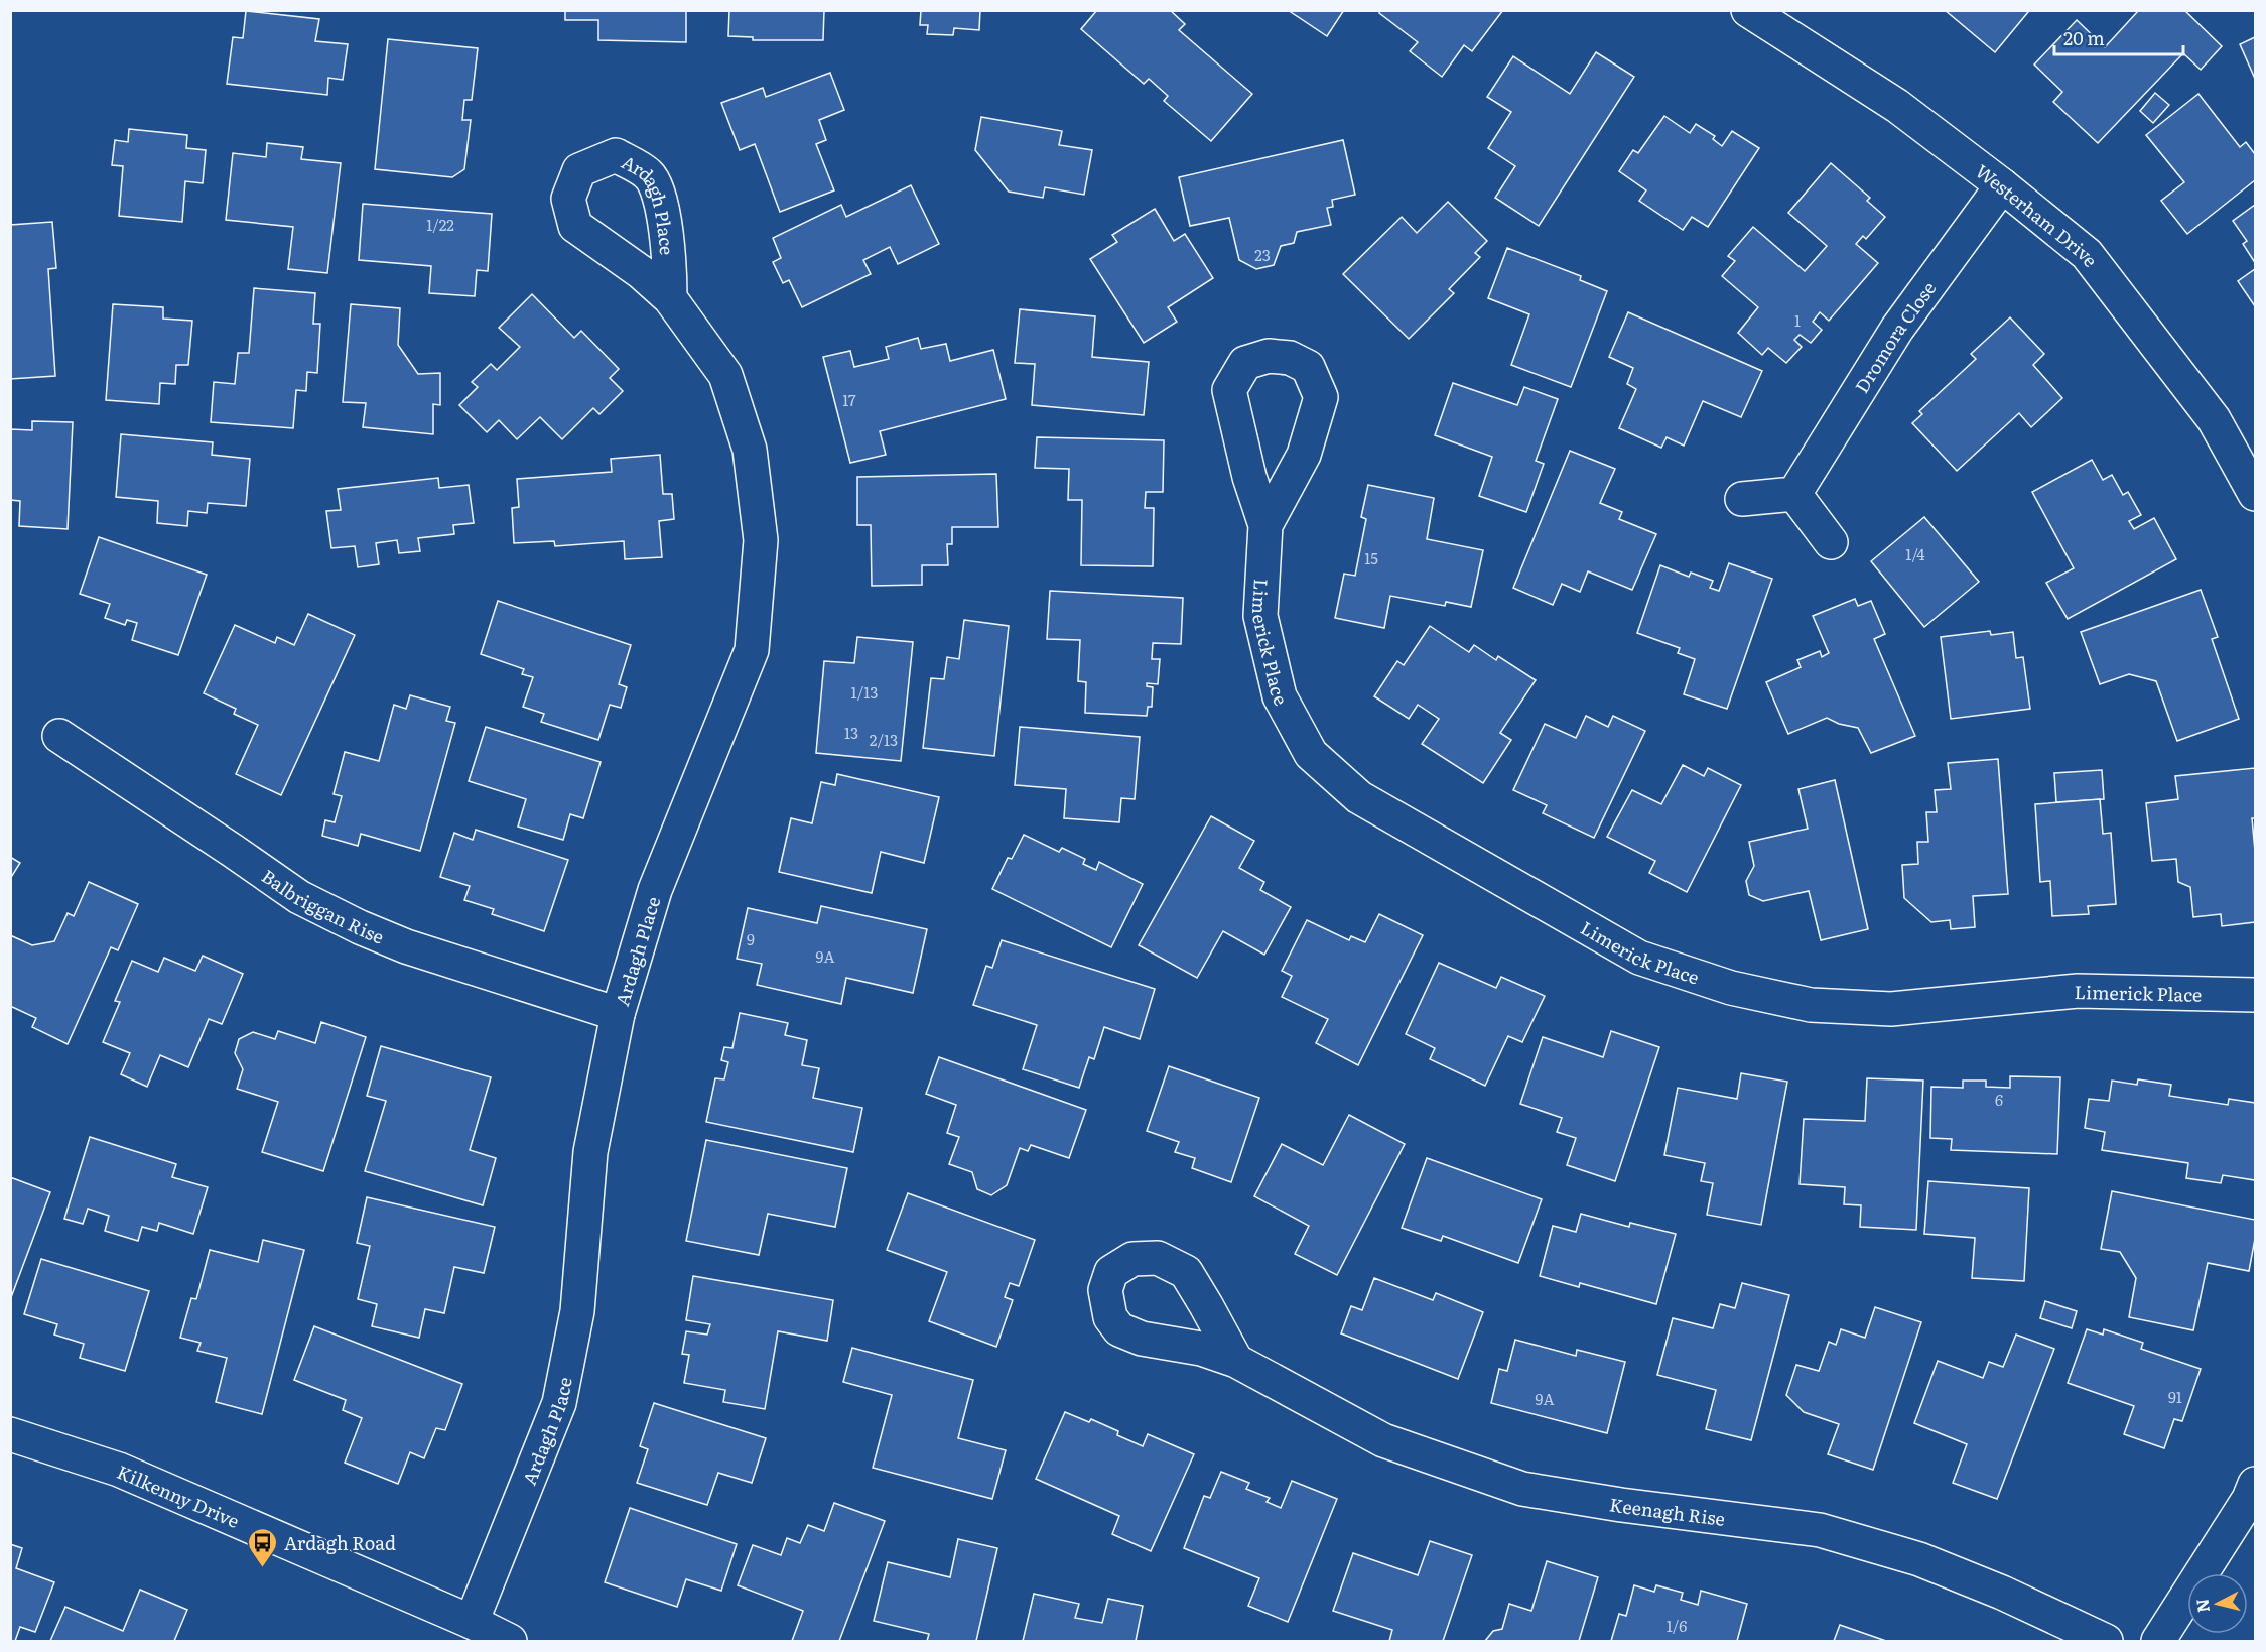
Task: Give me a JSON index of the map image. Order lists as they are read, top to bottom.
{
  "streets": {
    "street": [
      "Ardagh Place",
      "Westerham Drive",
      "Dromora Close",
      "Limerick Place",
      "Balbriggan Rise",
      "Kilkenny Drive",
      "Keenagh Rise"
    ]
  },
  "crossings": [
    ["Ardagh Place", "Balbriggan Rise"],
    ["Ardagh Place", "Kilkenny Drive"],
    ["Westerham Drive", "Dromora Close"]
  ],
  "places": {
    "bus stop": ["Ardagh Road"]
  },
  "house_numbers": [
    "1/22",
    "23",
    "1",
    "17",
    "1/4",
    "15",
    "1/13",
    "13",
    "2/13",
    "9",
    "9A",
    "6",
    "91",
    "9A",
    "1/6"
  ],
  "scale_bar": "20 m",
  "north": "left"
}
